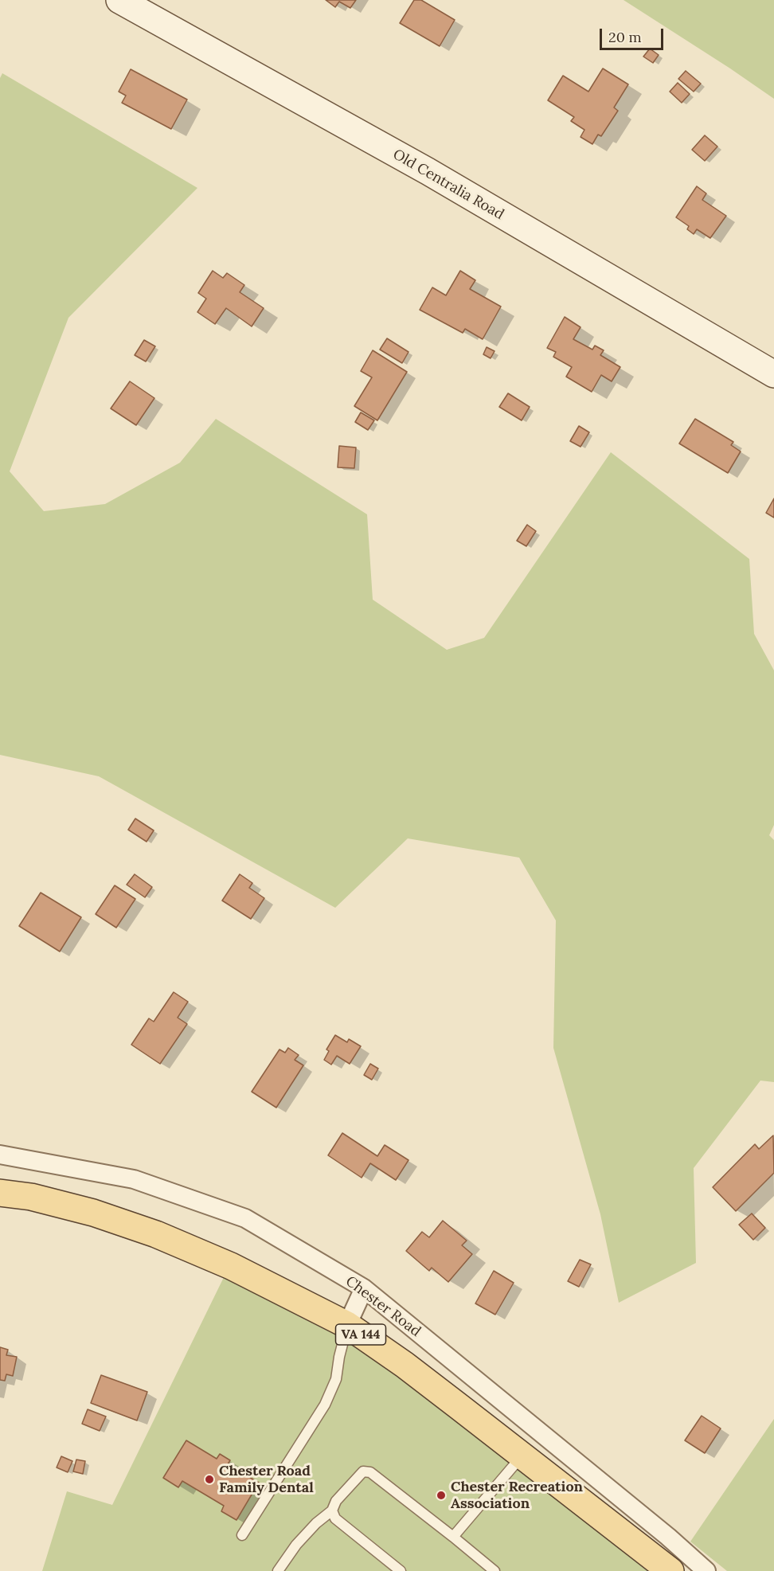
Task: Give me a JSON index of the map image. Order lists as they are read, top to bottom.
{
  "streets": {
    "main road": ["VA 144"],
    "street": ["Old Centralia Road", "Chester Road"]
  },
  "places": ["Chester Road Family Dental", "Chester Recreation Association"],
  "scale_bar": "20 m"
}
